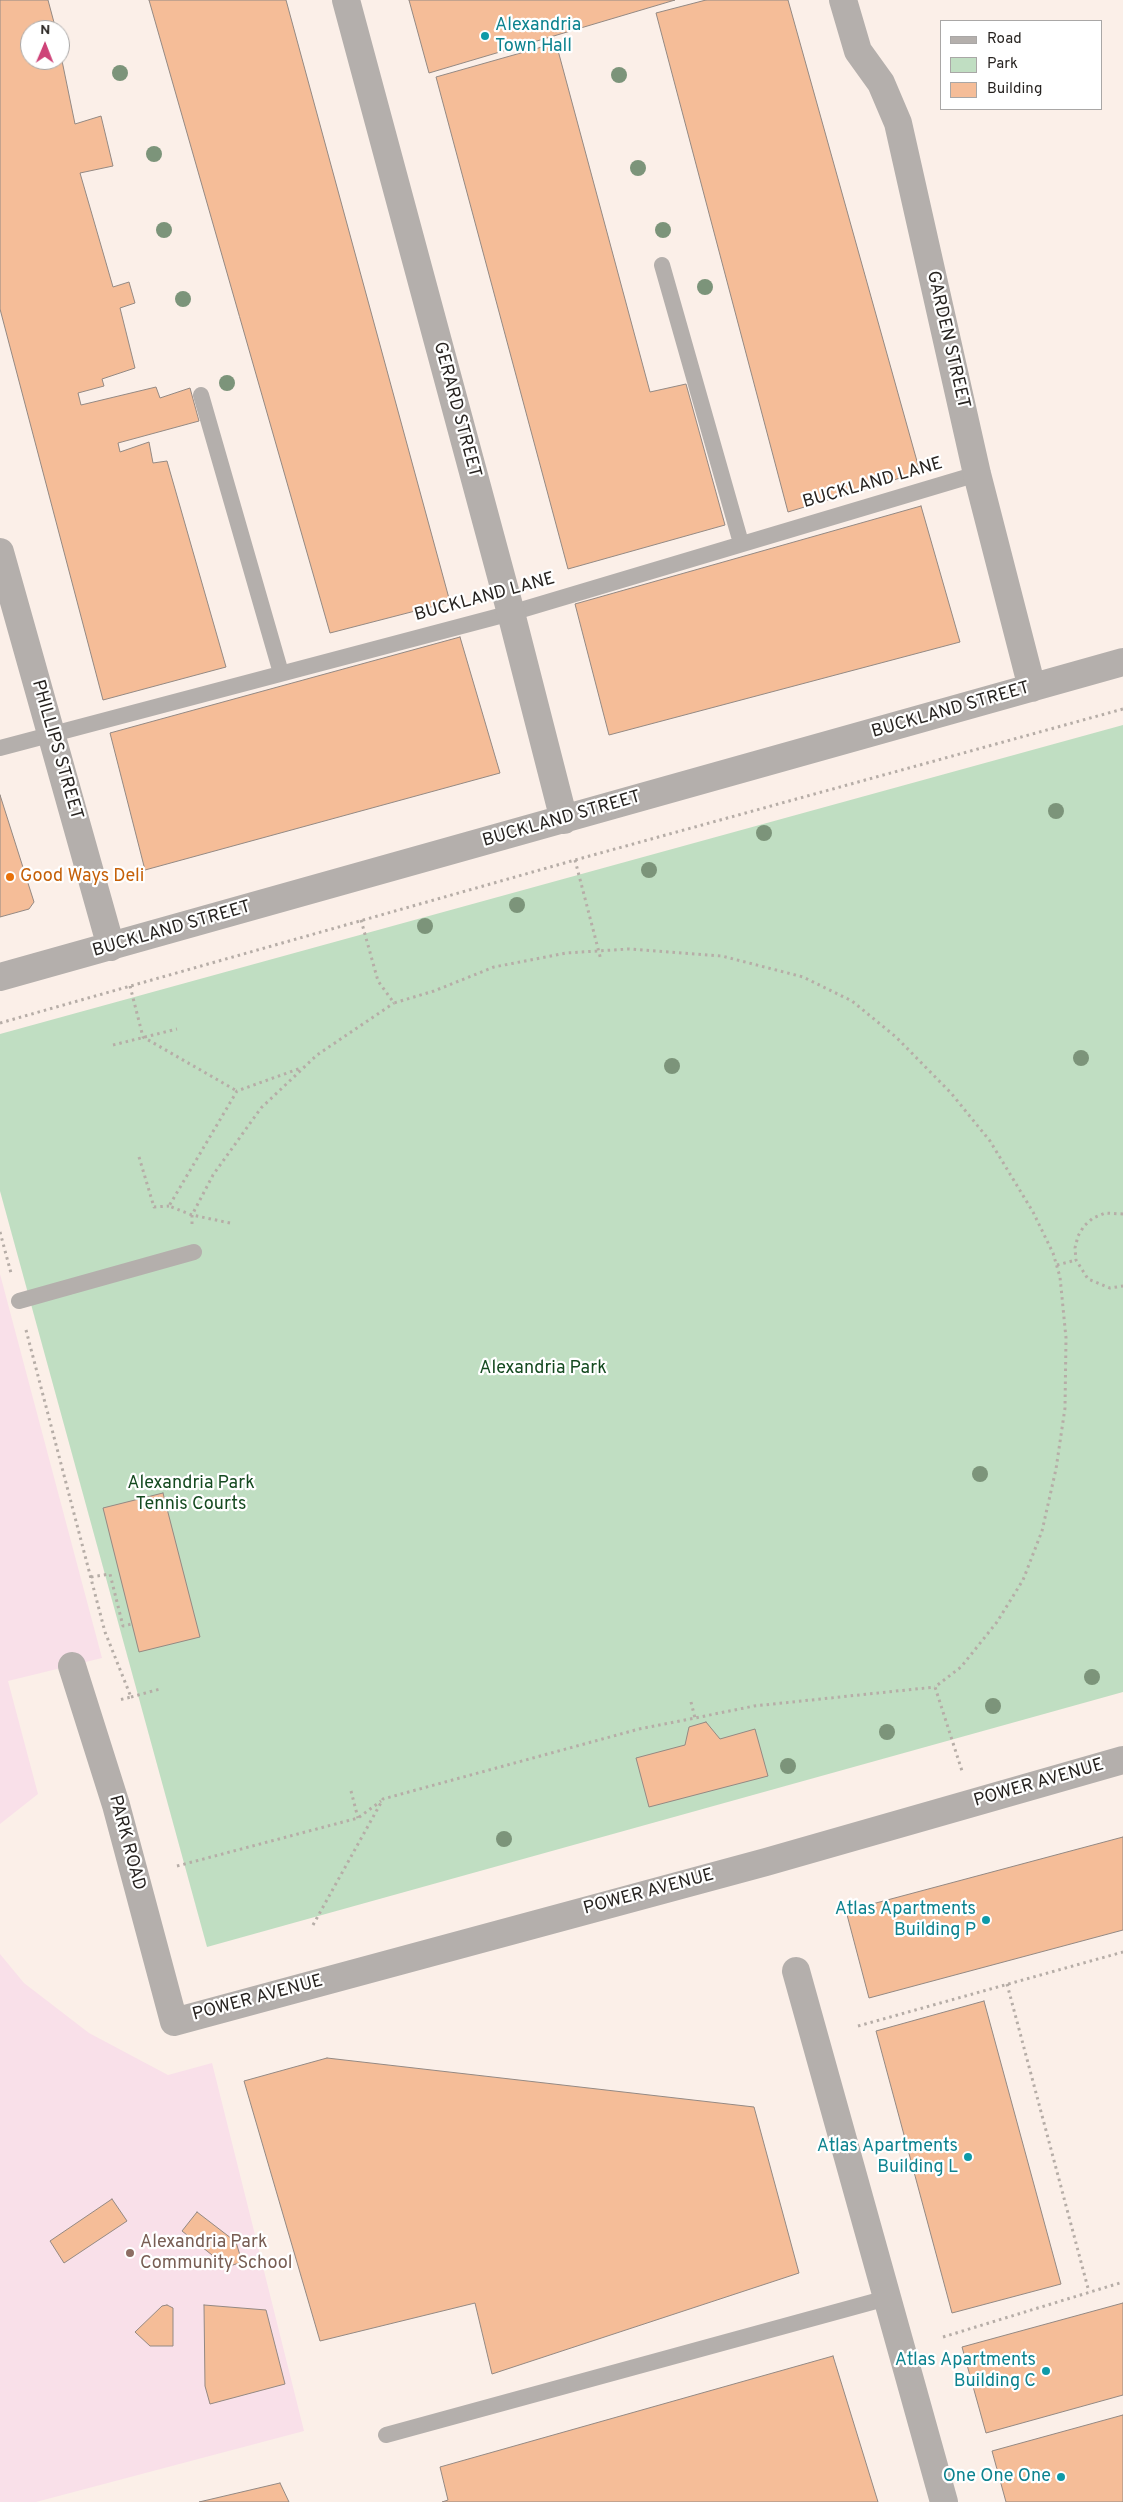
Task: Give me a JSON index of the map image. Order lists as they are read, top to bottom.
{
  "streets": {
    "street": [
      "GARDEN STREET",
      "GERARD STREET",
      "BUCKLAND STREET",
      "PHILLIPS STREET",
      "POWER AVENUE",
      "PARK ROAD"
    ],
    "lane": ["BUCKLAND LANE"]
  },
  "crossings": [
    ["GARDEN STREET", "BUCKLAND LANE"],
    ["GARDEN STREET", "BUCKLAND STREET"],
    ["GERARD STREET", "BUCKLAND LANE"],
    ["GERARD STREET", "BUCKLAND STREET"],
    ["BUCKLAND LANE", "PHILLIPS STREET"],
    ["BUCKLAND STREET", "PHILLIPS STREET"],
    ["POWER AVENUE", "PARK ROAD"]
  ],
  "parks": ["Alexandria Park", "Alexandria Park Tennis Courts"],
  "places": [
    "Alexandria Town Hall",
    "Good Ways Deli",
    "Atlas Apartments Building P",
    "Atlas Apartments Building L",
    "Alexandria Park Community School",
    "Atlas Apartments Building C",
    "One One One"
  ],
  "legend": ["Road", "Park", "Building"],
  "north": "top"
}
